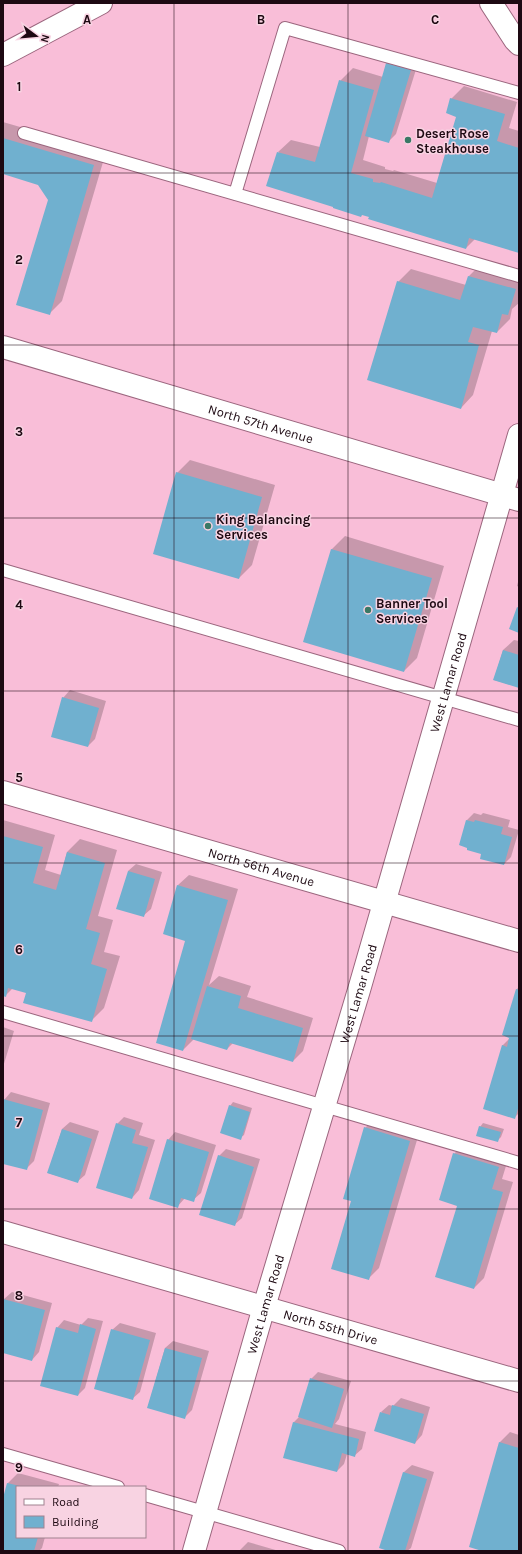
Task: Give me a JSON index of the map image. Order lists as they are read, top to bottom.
{
  "streets": {
    "main road": [
      "North 57th Avenue",
      "West Lamar Road",
      "North 56th Avenue",
      "North 55th Drive"
    ]
  },
  "crossings": [
    ["North 57th Avenue", "West Lamar Road"],
    ["West Lamar Road", "North 56th Avenue"],
    ["West Lamar Road", "North 55th Drive"]
  ],
  "places": ["Desert Rose Steakhouse", "King Balancing Services", "Banner Tool Services"],
  "legend": ["Road", "Building"],
  "north": "right",
  "grid": {
    "columns": ["A", "B", "C"],
    "rows": [
      "1",
      "2",
      "3",
      "4",
      "5",
      "6",
      "7",
      "8",
      "9"
    ]
  }
}
